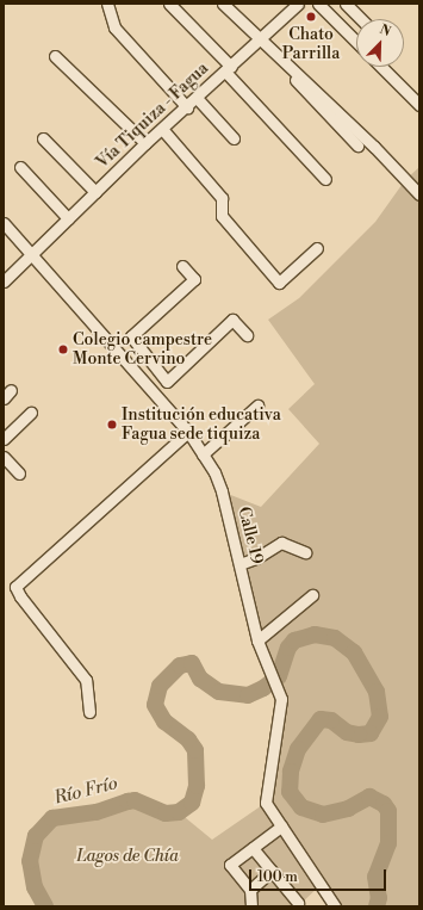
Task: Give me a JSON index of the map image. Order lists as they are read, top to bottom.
{
  "streets": {
    "street": ["Vía Tiquiza - Fagua", "Calle 19"]
  },
  "crossings": [
    ["Vía Tiquiza - Fagua", "Calle 19"]
  ],
  "water": ["Río Frío"],
  "parks": ["Lagos de Chía"],
  "places": ["Chato Parrilla", "Colegio campestre Monte Cervino", "Institución educativa Fagua sede tiquiza"],
  "scale_bar": "100 m",
  "north": "top right"
}
